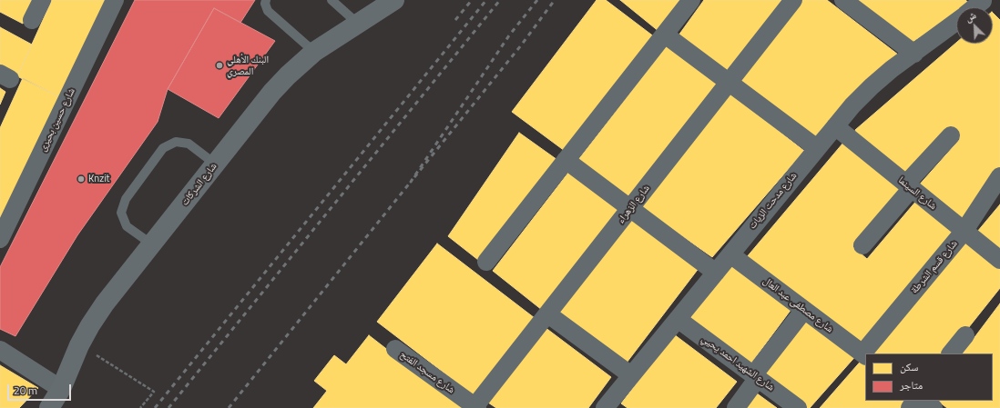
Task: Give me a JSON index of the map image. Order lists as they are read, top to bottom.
{
  "streets": {
    "main road": ["شارع الشركات"],
    "street": [
      "شارع حسين بحيرى",
      "شارع السينما",
      "شارع مدحت الزيات",
      "شارع الزهراء",
      "شارع قسم الشرطة",
      "شارع مصطفى عبد العال",
      "شارع الشهيد احمد يحيي",
      "شارع مسجد الفتح"
    ]
  },
  "crossings": [
    ["شارع السينما", "شارع مدحت الزيات"],
    ["شارع السينما", "شارع قسم الشرطة"],
    ["شارع مدحت الزيات", "شارع مصطفى عبد العال"],
    ["شارع مدحت الزيات", "شارع الشهيد احمد يحيي"],
    ["شارع الزهراء", "شارع مسجد الفتح"]
  ],
  "places": ["البنك الأهلي المصري", "Knzit"],
  "legend": ["سكن", "متاجر"],
  "scale_bar": "20 m",
  "north": "top left"
}
